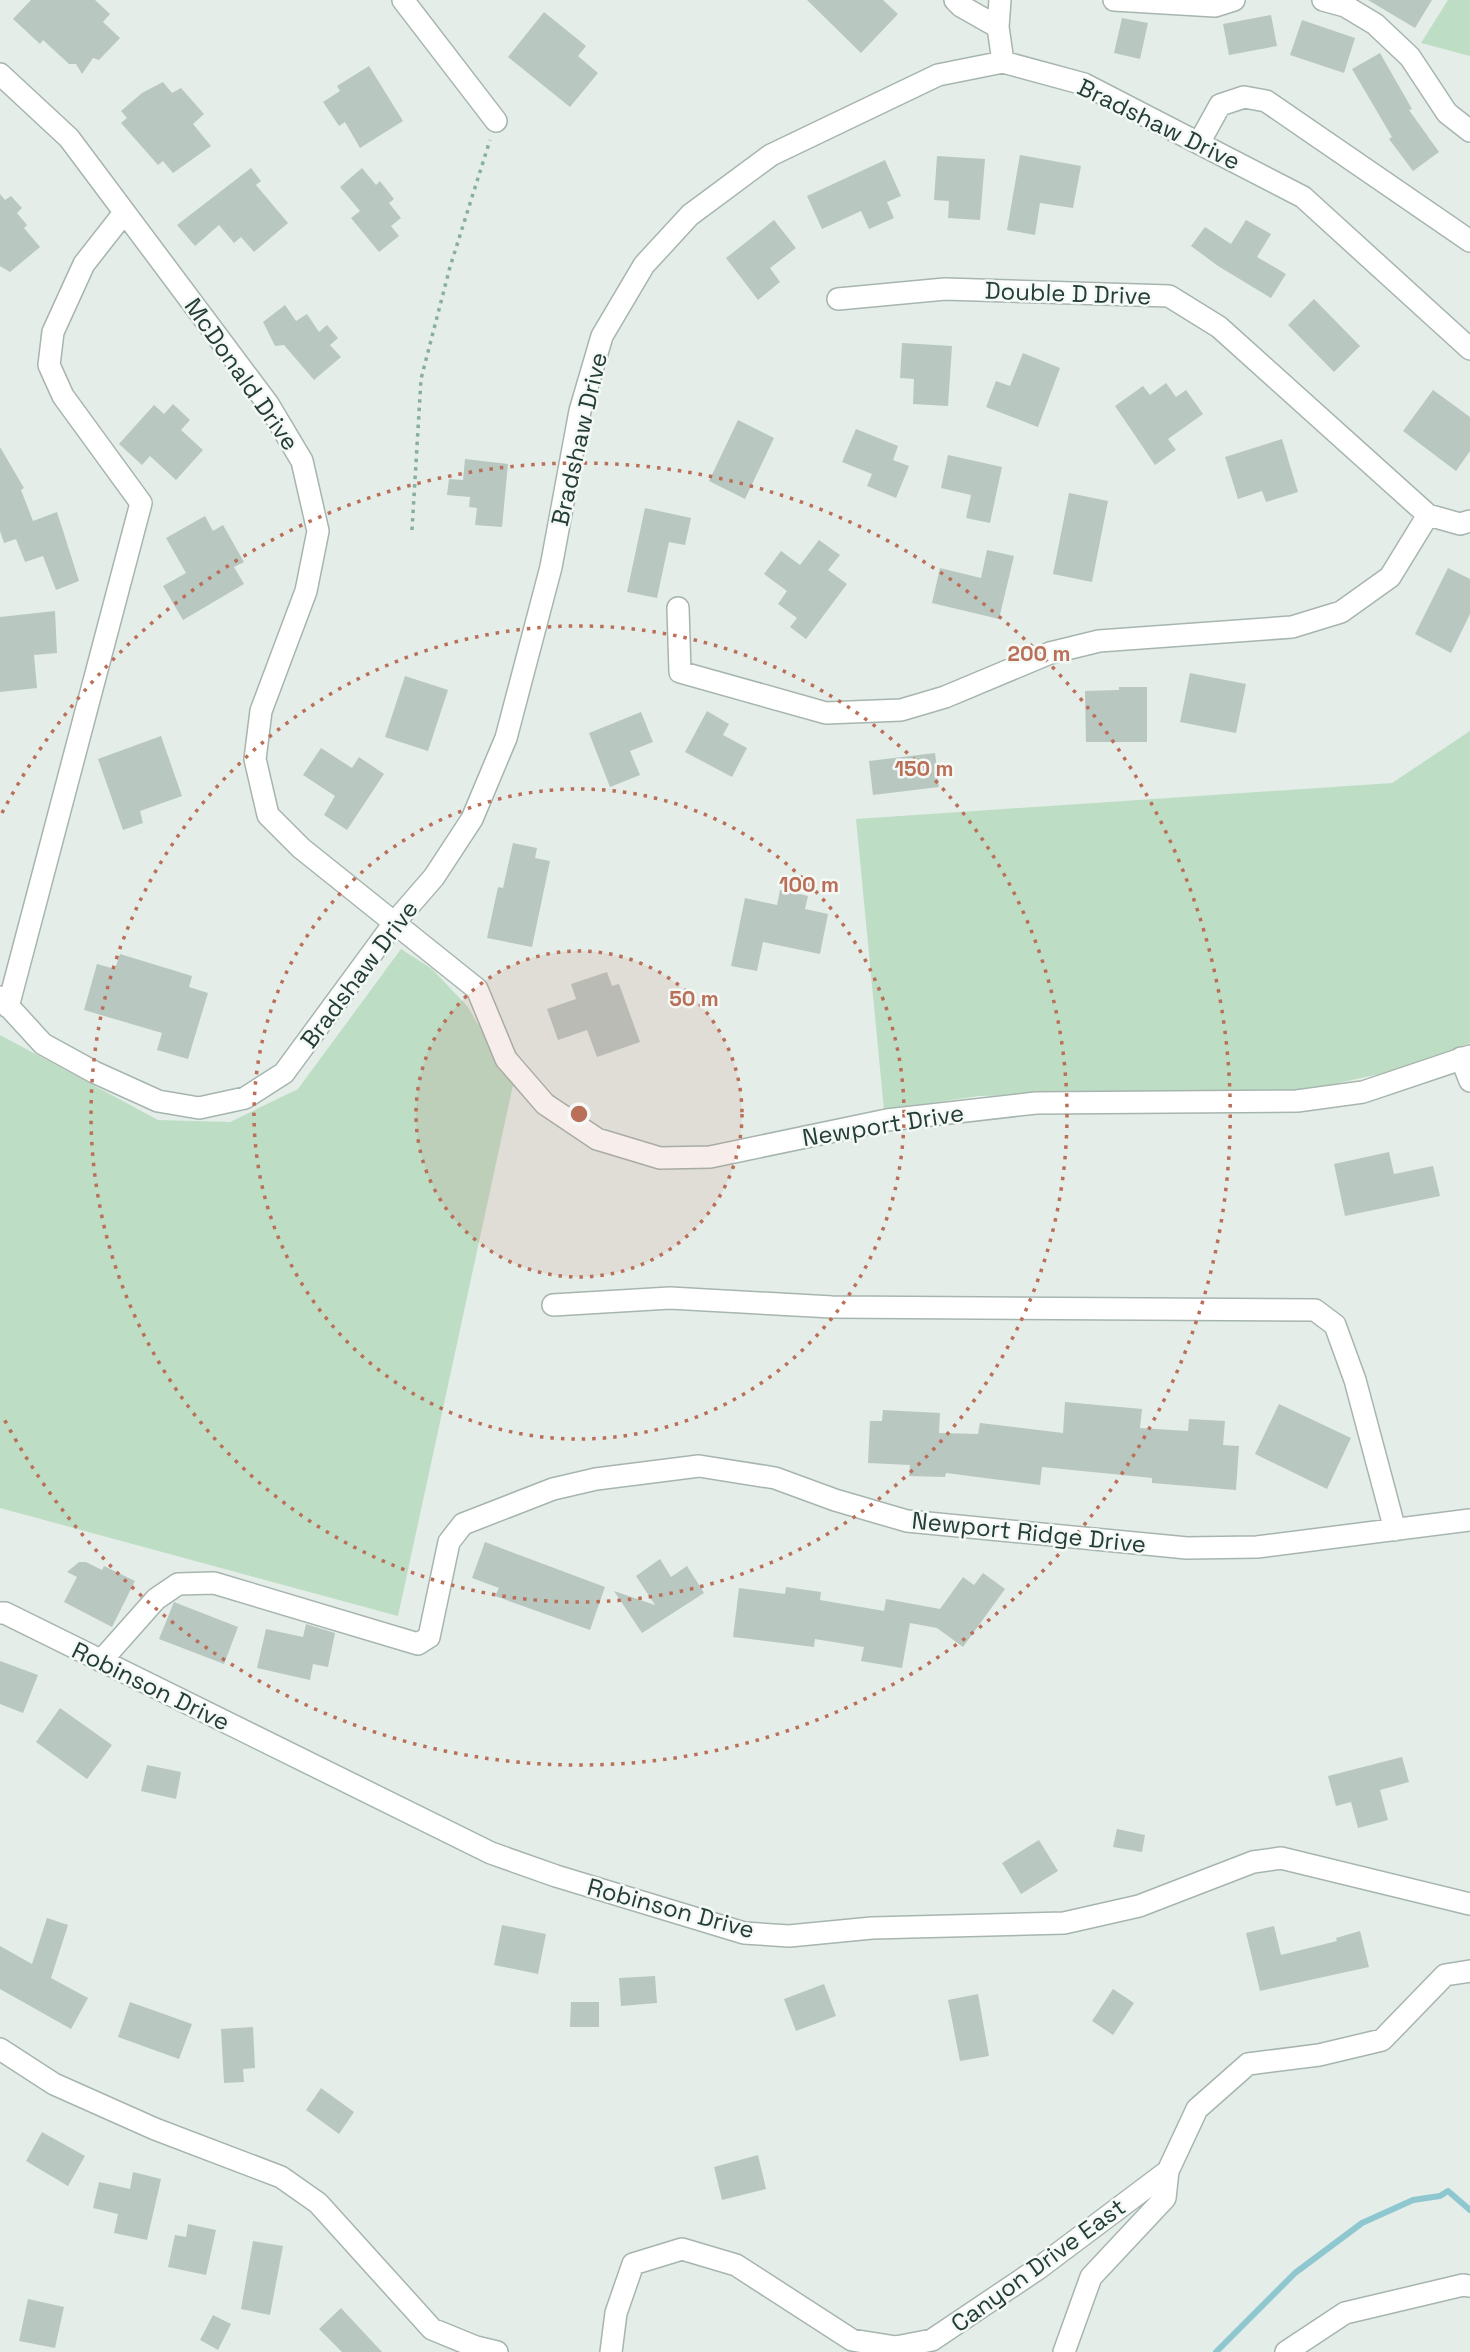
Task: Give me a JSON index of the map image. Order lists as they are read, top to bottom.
{
  "streets": {
    "street": [
      "Bradshaw Drive",
      "Double D Drive",
      "McDonald Drive",
      "Newport Drive",
      "Newport Ridge Drive",
      "Robinson Drive",
      "Canyon Drive East"
    ]
  },
  "crossings": [
    ["Bradshaw Drive", "McDonald Drive"],
    ["Bradshaw Drive", "Newport Drive"],
    ["McDonald Drive", "Newport Drive"],
    ["Newport Ridge Drive", "Robinson Drive"]
  ],
  "rings": [
    "200 m",
    "150 m",
    "100 m",
    "50 m"
  ]
}
